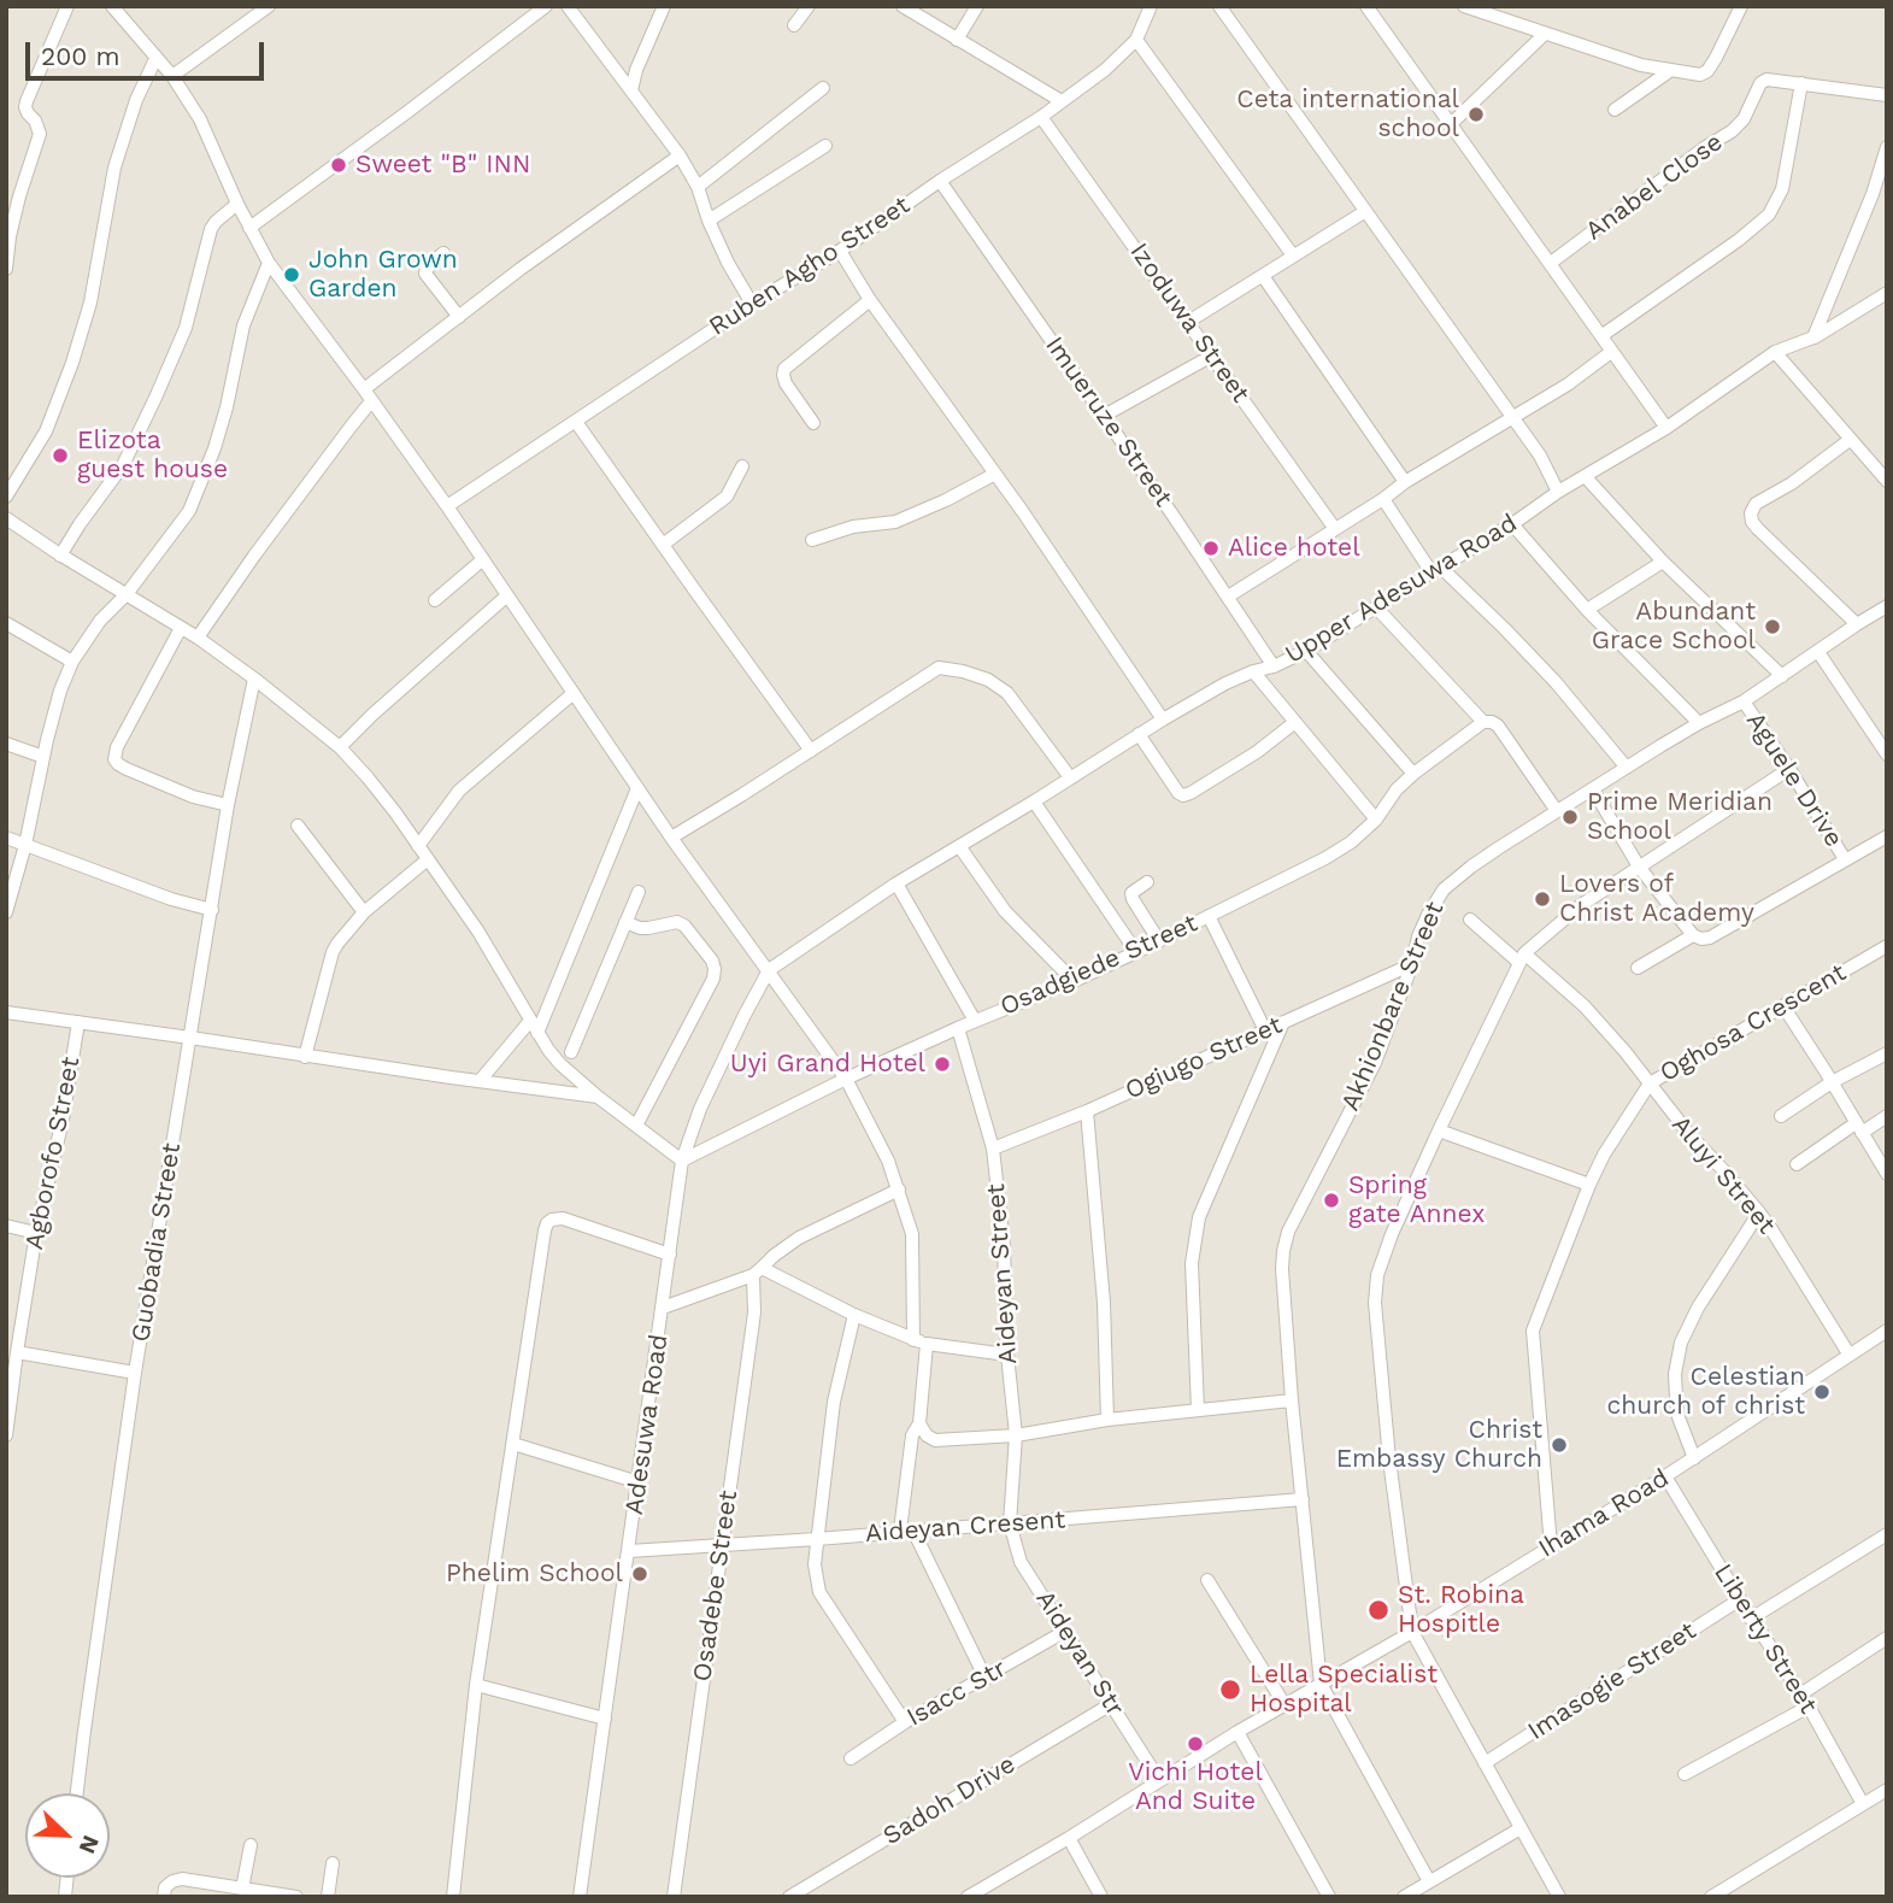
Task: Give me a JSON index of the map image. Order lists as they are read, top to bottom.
{
  "streets": {
    "street": [
      "Anabel Close",
      "Ruben Agho Street",
      "Izoduwa Street",
      "Imueruze Street",
      "Upper Adesuwa Road",
      "Aguele Drive",
      "Osadgiede Street",
      "Akhionbare Street",
      "Oghosa Crescent",
      "Ogiugo Street",
      "Agborofo Street",
      "Aluyi Street",
      "Guobadia Street",
      "Aideyan Street",
      "Adesuwa Road",
      "Ihama Road",
      "Aideyan Cresent",
      "Osadebe Street",
      "Liberty Street",
      "Aideyan Str",
      "Imasogie Street",
      "Isacc Str",
      "Sadoh Drive"
    ]
  },
  "crossings": [
    ["Ruben Agho Street", "Izoduwa Street"],
    ["Ruben Agho Street", "Imueruze Street"],
    ["Imueruze Street", "Upper Adesuwa Road"],
    ["Upper Adesuwa Road", "Adesuwa Road"],
    ["Aguele Drive", "Akhionbare Street"],
    ["Osadgiede Street", "Aideyan Street"],
    ["Osadgiede Street", "Adesuwa Road"],
    ["Akhionbare Street", "Ogiugo Street"],
    ["Akhionbare Street", "Ihama Road"],
    ["Akhionbare Street", "Aideyan Cresent"],
    ["Oghosa Crescent", "Aluyi Street"],
    ["Oghosa Crescent", "Ihama Road"],
    ["Ogiugo Street", "Aideyan Street"],
    ["Aluyi Street", "Ihama Road"],
    ["Aideyan Street", "Aideyan Cresent"],
    ["Aideyan Street", "Aideyan Str"],
    ["Adesuwa Road", "Aideyan Cresent"],
    ["Ihama Road", "Liberty Street"],
    ["Ihama Road", "Aideyan Str"],
    ["Aideyan Cresent", "Osadebe Street"],
    ["Aideyan Cresent", "Aideyan Str"],
    ["Liberty Street", "Imasogie Street"],
    ["Aideyan Str", "Isacc Str"],
    ["Aideyan Str", "Sadoh Drive"]
  ],
  "places": [
    "Ceta international school",
    "Sweet \"B\" INN",
    "John Grown Garden",
    "Elizota guest house",
    "Alice hotel",
    "Abundant Grace School",
    "Prime Meridian School",
    "Lovers of Christ Academy",
    "Uyi Grand Hotel",
    "Spring gate Annex",
    "Celestian church of christ",
    "Christ Embassy Church",
    "Phelim School",
    "St. Robina Hospitle",
    "Lella Specialist Hospital",
    "Vichi Hotel And Suite"
  ],
  "scale_bar": "200 m",
  "north": "bottom right"
}
